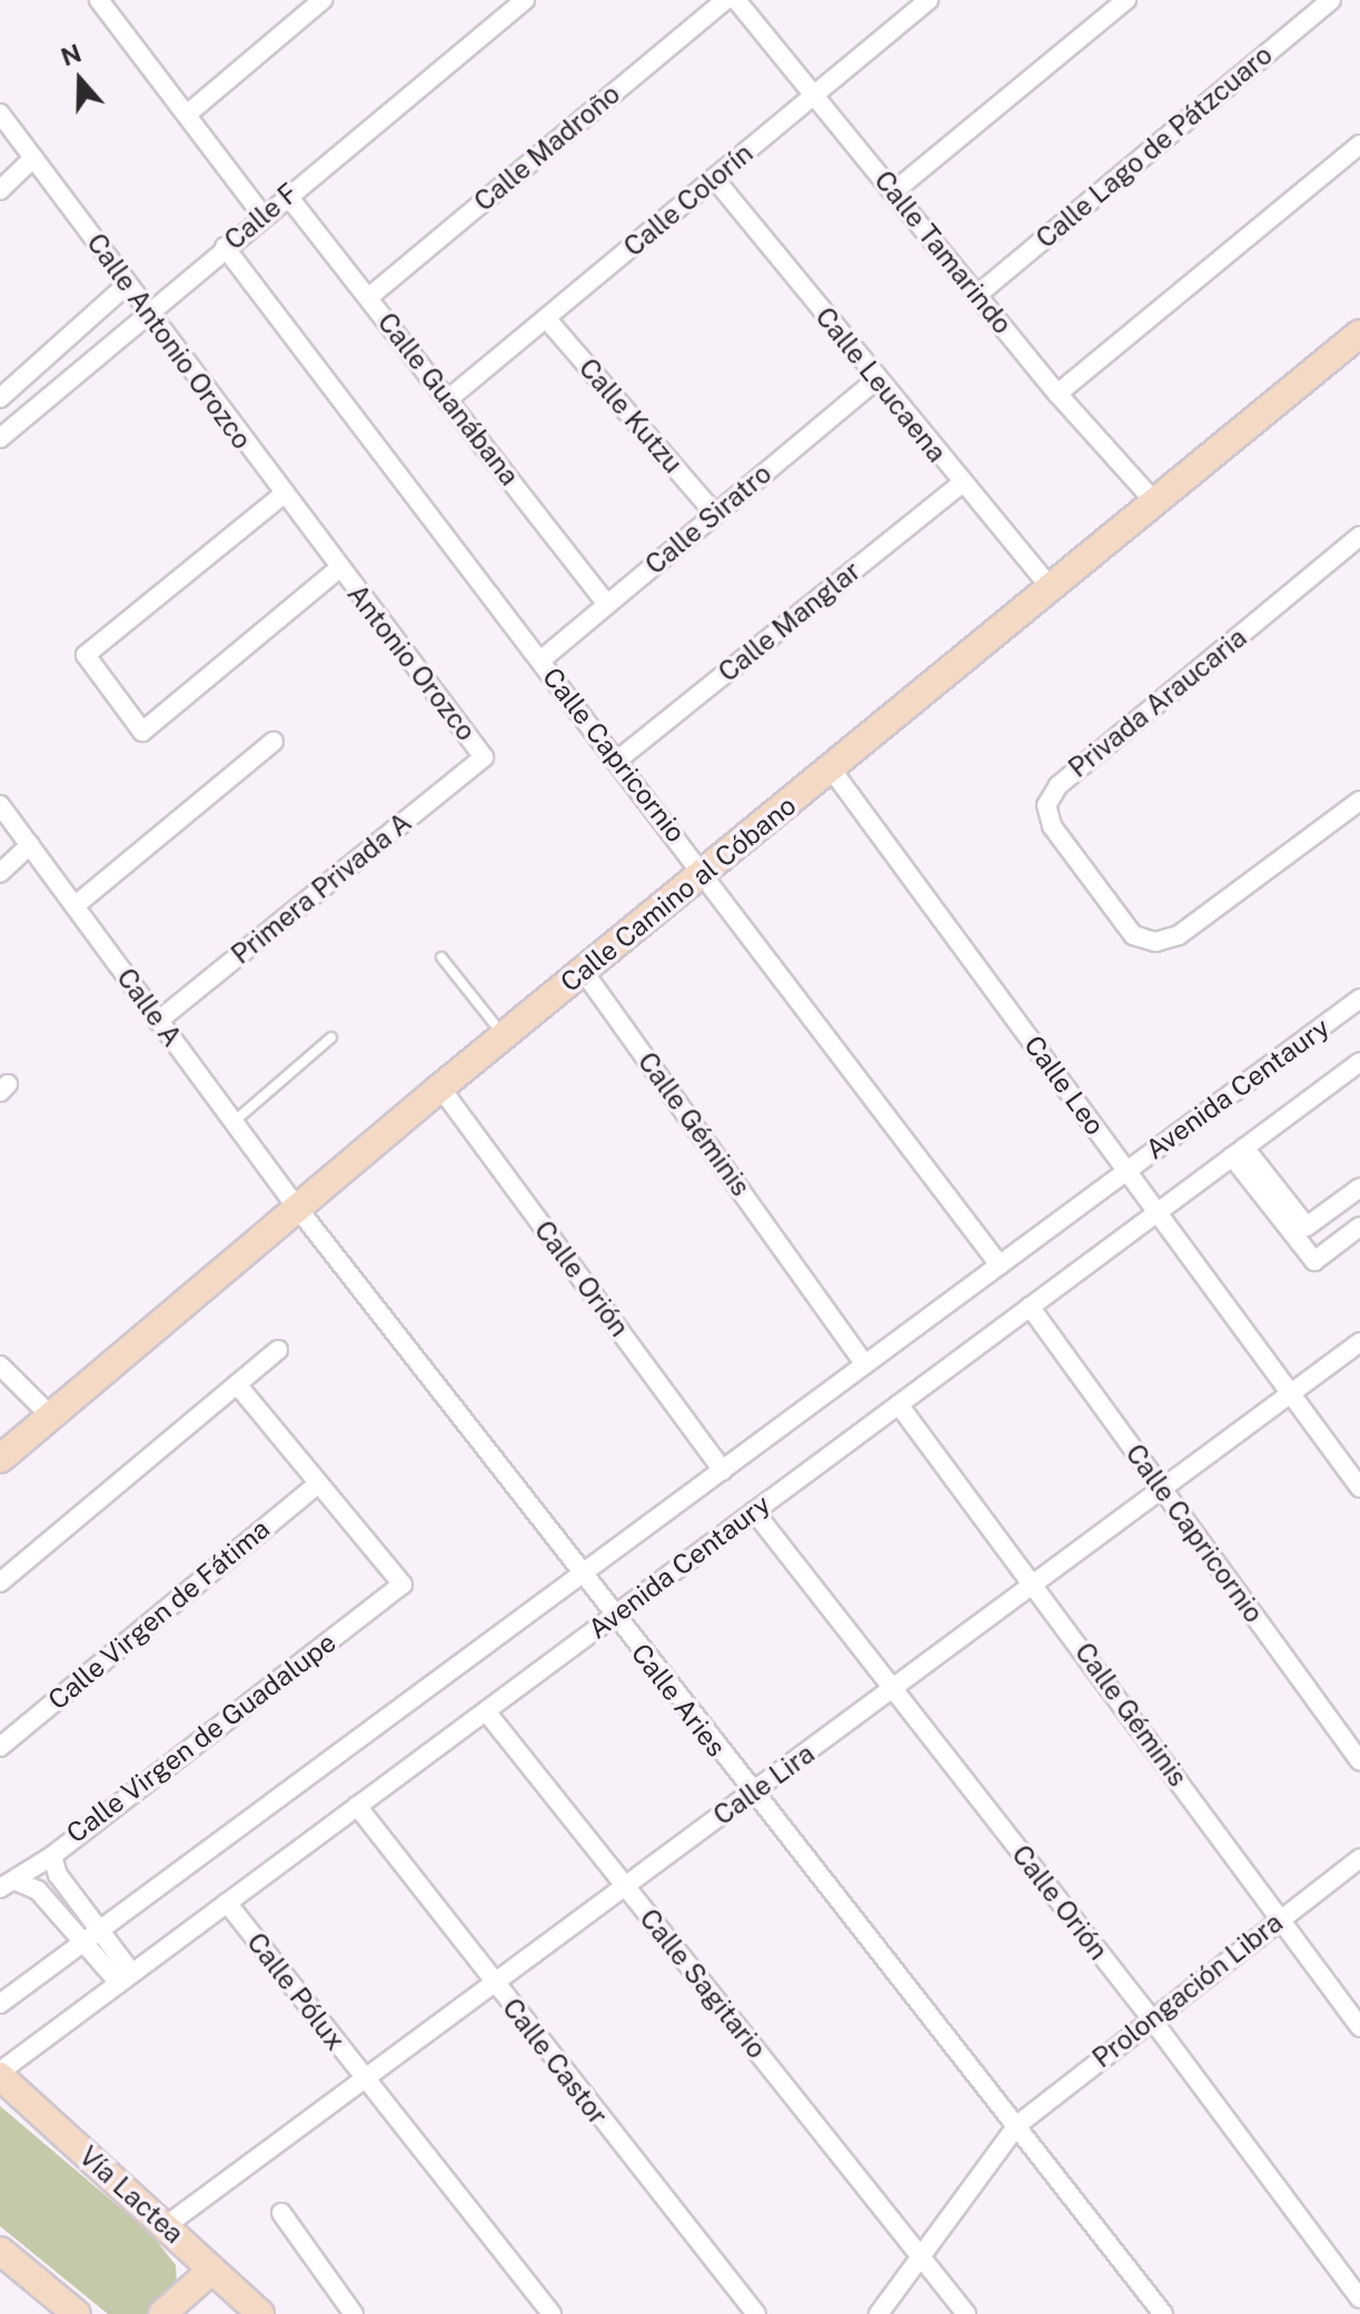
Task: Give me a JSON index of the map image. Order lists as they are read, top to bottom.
{
  "streets": {
    "street": [
      "Calle Lago de Pátzcuaro",
      "Calle Madroño",
      "Calle Colorín",
      "Calle F",
      "Calle Tamarindo",
      "Calle Antonio Orozco",
      "Calle Leucaena",
      "Calle Guanábana",
      "Calle Kutzu",
      "Calle Siratro",
      "Calle Manglar",
      "Antonio Orozco",
      "Privada Araucaria",
      "Calle Capricornio",
      "Primera Privada A",
      "Calle Camino al Cóbano",
      "Calle A",
      "Calle Leo",
      "Avenida Centaury",
      "Calle Géminis",
      "Calle Orión",
      "Calle Virgen de Fátima",
      "Calle Aries",
      "Calle Virgen de Guadalupe",
      "Calle Lira",
      "Calle Sagitario",
      "Prolongación Libra",
      "Calle Pólux",
      "Calle Castor",
      "Vía Lactea"
    ]
  },
  "crossings": [
    ["Calle Lago de Pátzcuaro", "Calle Tamarindo"],
    ["Calle Madroño", "Calle Guanábana"],
    ["Calle Colorín", "Calle Tamarindo"],
    ["Calle Colorín", "Calle Leucaena"],
    ["Calle Colorín", "Calle Guanábana"],
    ["Calle Colorín", "Calle Kutzu"],
    ["Calle F", "Calle Antonio Orozco"],
    ["Calle F", "Calle Guanábana"],
    ["Calle F", "Calle Capricornio"],
    ["Calle Tamarindo", "Calle Camino al Cóbano"],
    ["Calle Antonio Orozco", "Antonio Orozco"],
    ["Calle Leucaena", "Calle Siratro"],
    ["Calle Leucaena", "Calle Manglar"],
    ["Calle Leucaena", "Calle Camino al Cóbano"],
    ["Calle Guanábana", "Calle Siratro"],
    ["Calle Kutzu", "Calle Siratro"],
    ["Calle Siratro", "Calle Capricornio"],
    ["Calle Manglar", "Calle Capricornio"],
    ["Antonio Orozco", "Primera Privada A"],
    ["Calle Capricornio", "Calle Camino al Cóbano"],
    ["Calle Capricornio", "Avenida Centaury"],
    ["Calle Capricornio", "Calle Lira"],
    ["Primera Privada A", "Calle A"],
    ["Calle Camino al Cóbano", "Calle A"],
    ["Calle Camino al Cóbano", "Calle Leo"],
    ["Calle Camino al Cóbano", "Calle Géminis"],
    ["Calle Camino al Cóbano", "Calle Orión"],
    ["Calle Camino al Cóbano", "Calle Aries"],
    ["Calle A", "Calle Aries"],
    ["Calle Leo", "Avenida Centaury"],
    ["Calle Leo", "Calle Lira"],
    ["Avenida Centaury", "Calle Géminis"],
    ["Avenida Centaury", "Calle Orión"],
    ["Avenida Centaury", "Calle Aries"],
    ["Avenida Centaury", "Calle Sagitario"],
    ["Avenida Centaury", "Calle Pólux"],
    ["Avenida Centaury", "Calle Castor"],
    ["Avenida Centaury", "Vía Lactea"],
    ["Calle Géminis", "Calle Lira"],
    ["Calle Géminis", "Prolongación Libra"],
    ["Calle Orión", "Calle Lira"],
    ["Calle Orión", "Prolongación Libra"],
    ["Calle Virgen de Fátima", "Calle Virgen de Guadalupe"],
    ["Calle Aries", "Calle Lira"],
    ["Calle Aries", "Prolongación Libra"],
    ["Calle Lira", "Calle Sagitario"],
    ["Calle Lira", "Calle Pólux"],
    ["Calle Lira", "Calle Castor"],
    ["Calle Lira", "Vía Lactea"],
    ["Calle Sagitario", "Prolongación Libra"]
  ],
  "north": "top"
}
